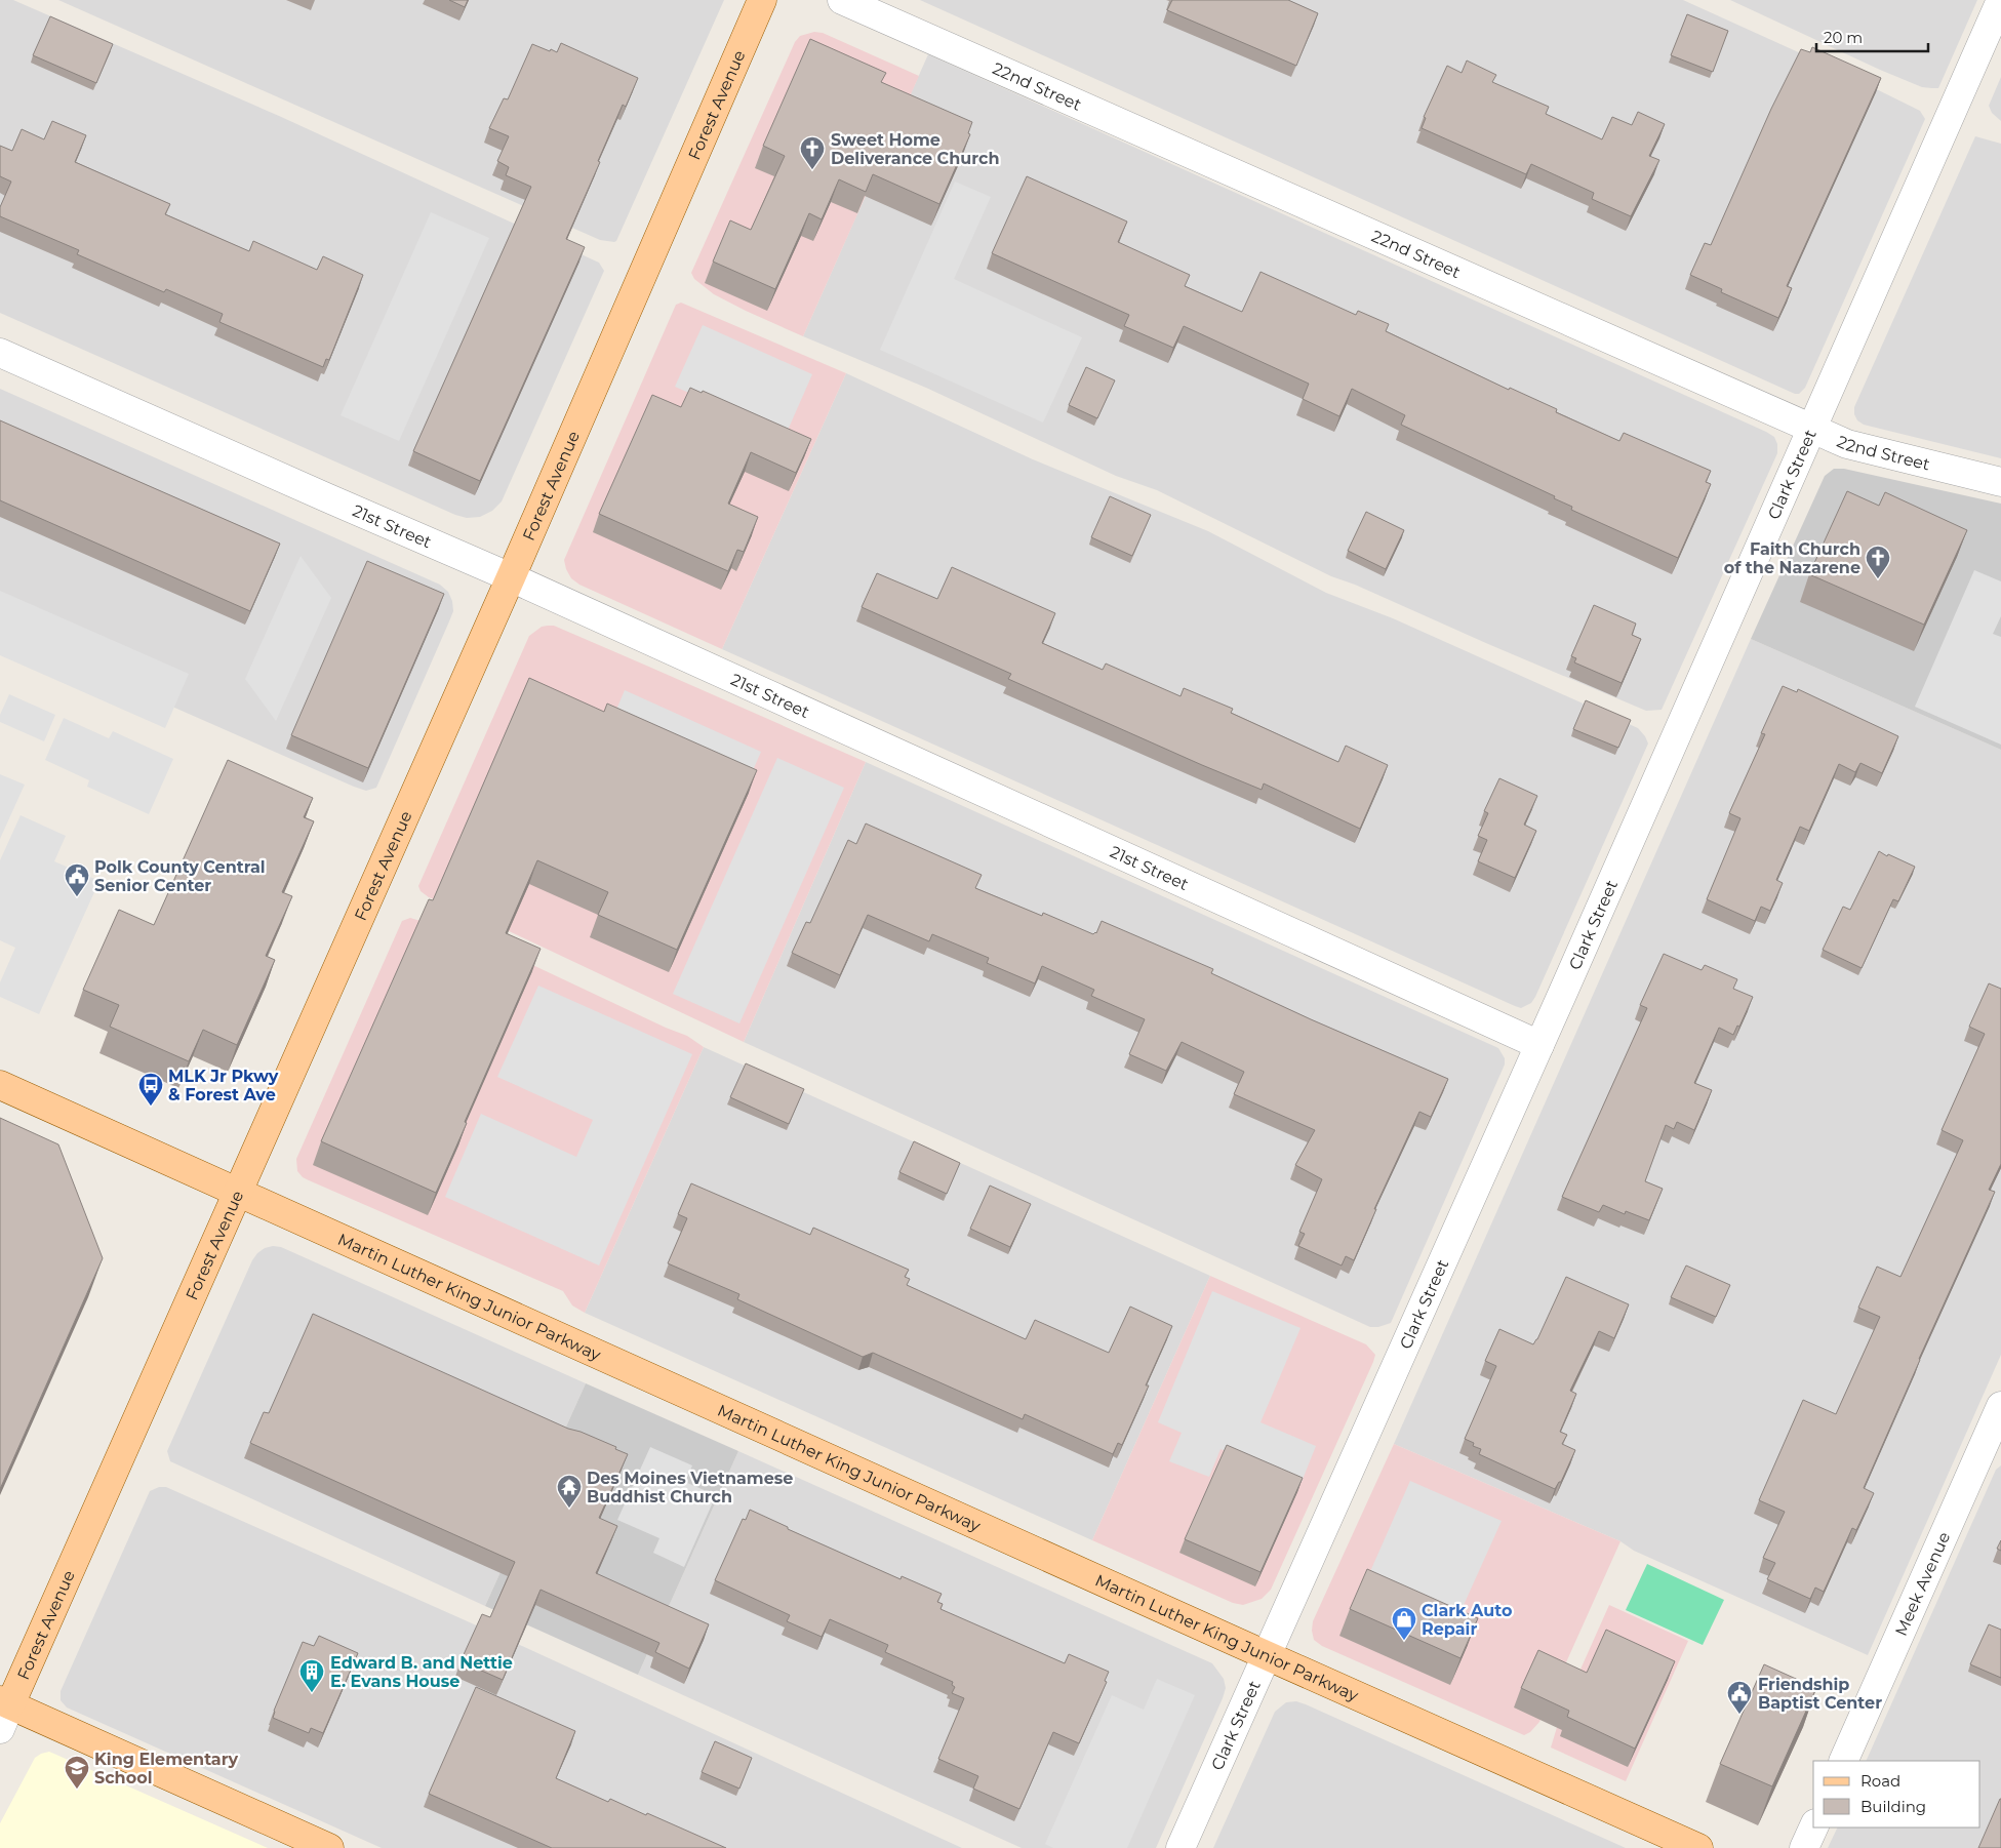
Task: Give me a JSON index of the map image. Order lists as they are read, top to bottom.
{
  "streets": {
    "main road": ["Forest Avenue", "Martin Luther King Junior Parkway"],
    "street": [
      "22nd Street",
      "Clark Street",
      "21st Street",
      "Meek Avenue"
    ]
  },
  "crossings": [
    ["22nd Street", "Clark Street"],
    ["Forest Avenue", "21st Street"],
    ["Forest Avenue", "Martin Luther King Junior Parkway"],
    ["Clark Street", "21st Street"],
    ["Clark Street", "Martin Luther King Junior Parkway"]
  ],
  "places": {
    "church": ["Sweet Home Deliverance Church", "Faith Church of the Nazarene"],
    "public building": ["Polk County Central Senior Center", "Friendship Baptist Center"],
    "bus stop": ["MLK Jr Pkwy & Forest Ave"],
    "temple": ["Des Moines Vietnamese Buddhist Church"],
    "shop": ["Clark Auto Repair"],
    "building": ["Edward B. and Nettie E. Evans House"],
    "school or university": ["King Elementary School"]
  },
  "legend": ["Road", "Building"],
  "scale_bar": "20 m"
}
